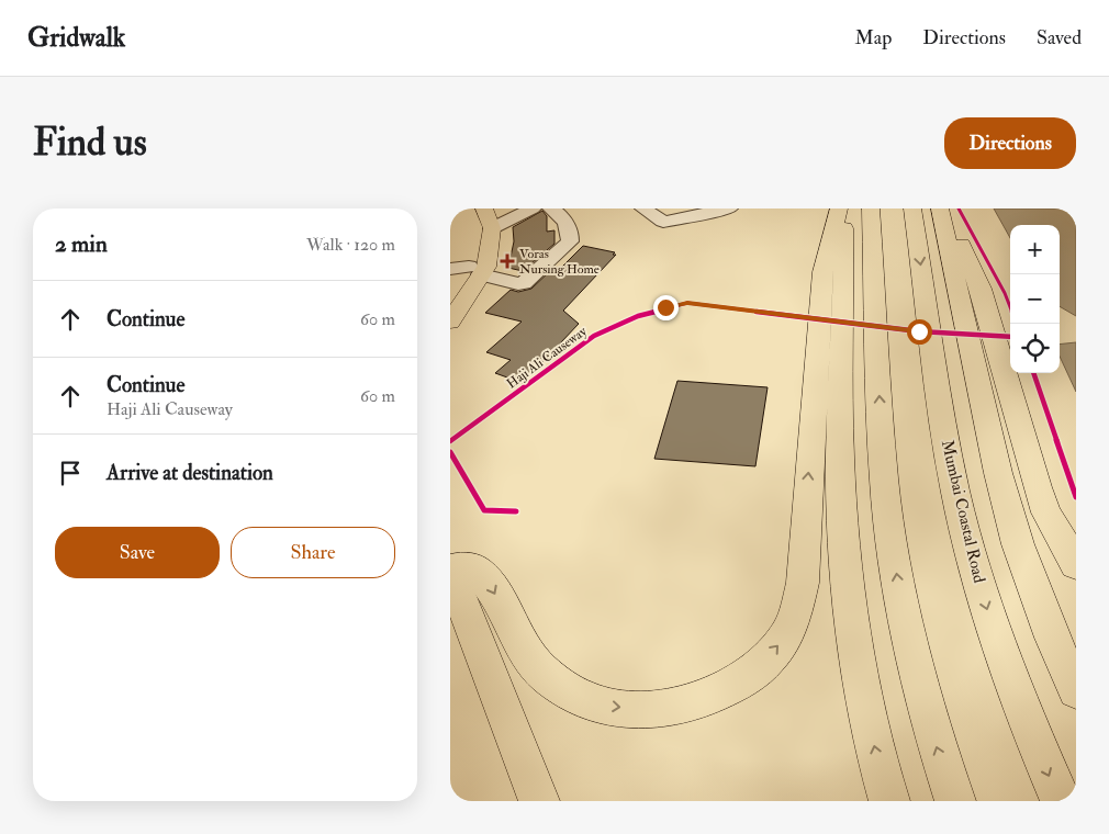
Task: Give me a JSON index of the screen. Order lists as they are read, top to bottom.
{
  "streets": {
    "main road": ["Mumbai Coastal Road"],
    "cycle path": ["Haji Ali Causeway"]
  },
  "places": {
    "health": ["Voras Nursing Home"]
  },
  "page": {
    "header": "Gridwalk",
    "nav": ["Map", "Directions", "Saved"],
    "buttons": [
      "Directions",
      ["Save", "Share"]
    ],
    "title": "Find us",
    "heading": ["2 min", "Walk · 120 m"],
    "map_buttons": ["+", "−"],
    "list": [
      ["Continue", "60 m"],
      ["Continue", "Haji Ali Causeway", "60 m"],
      "Arrive at destination"
    ]
  }
}
